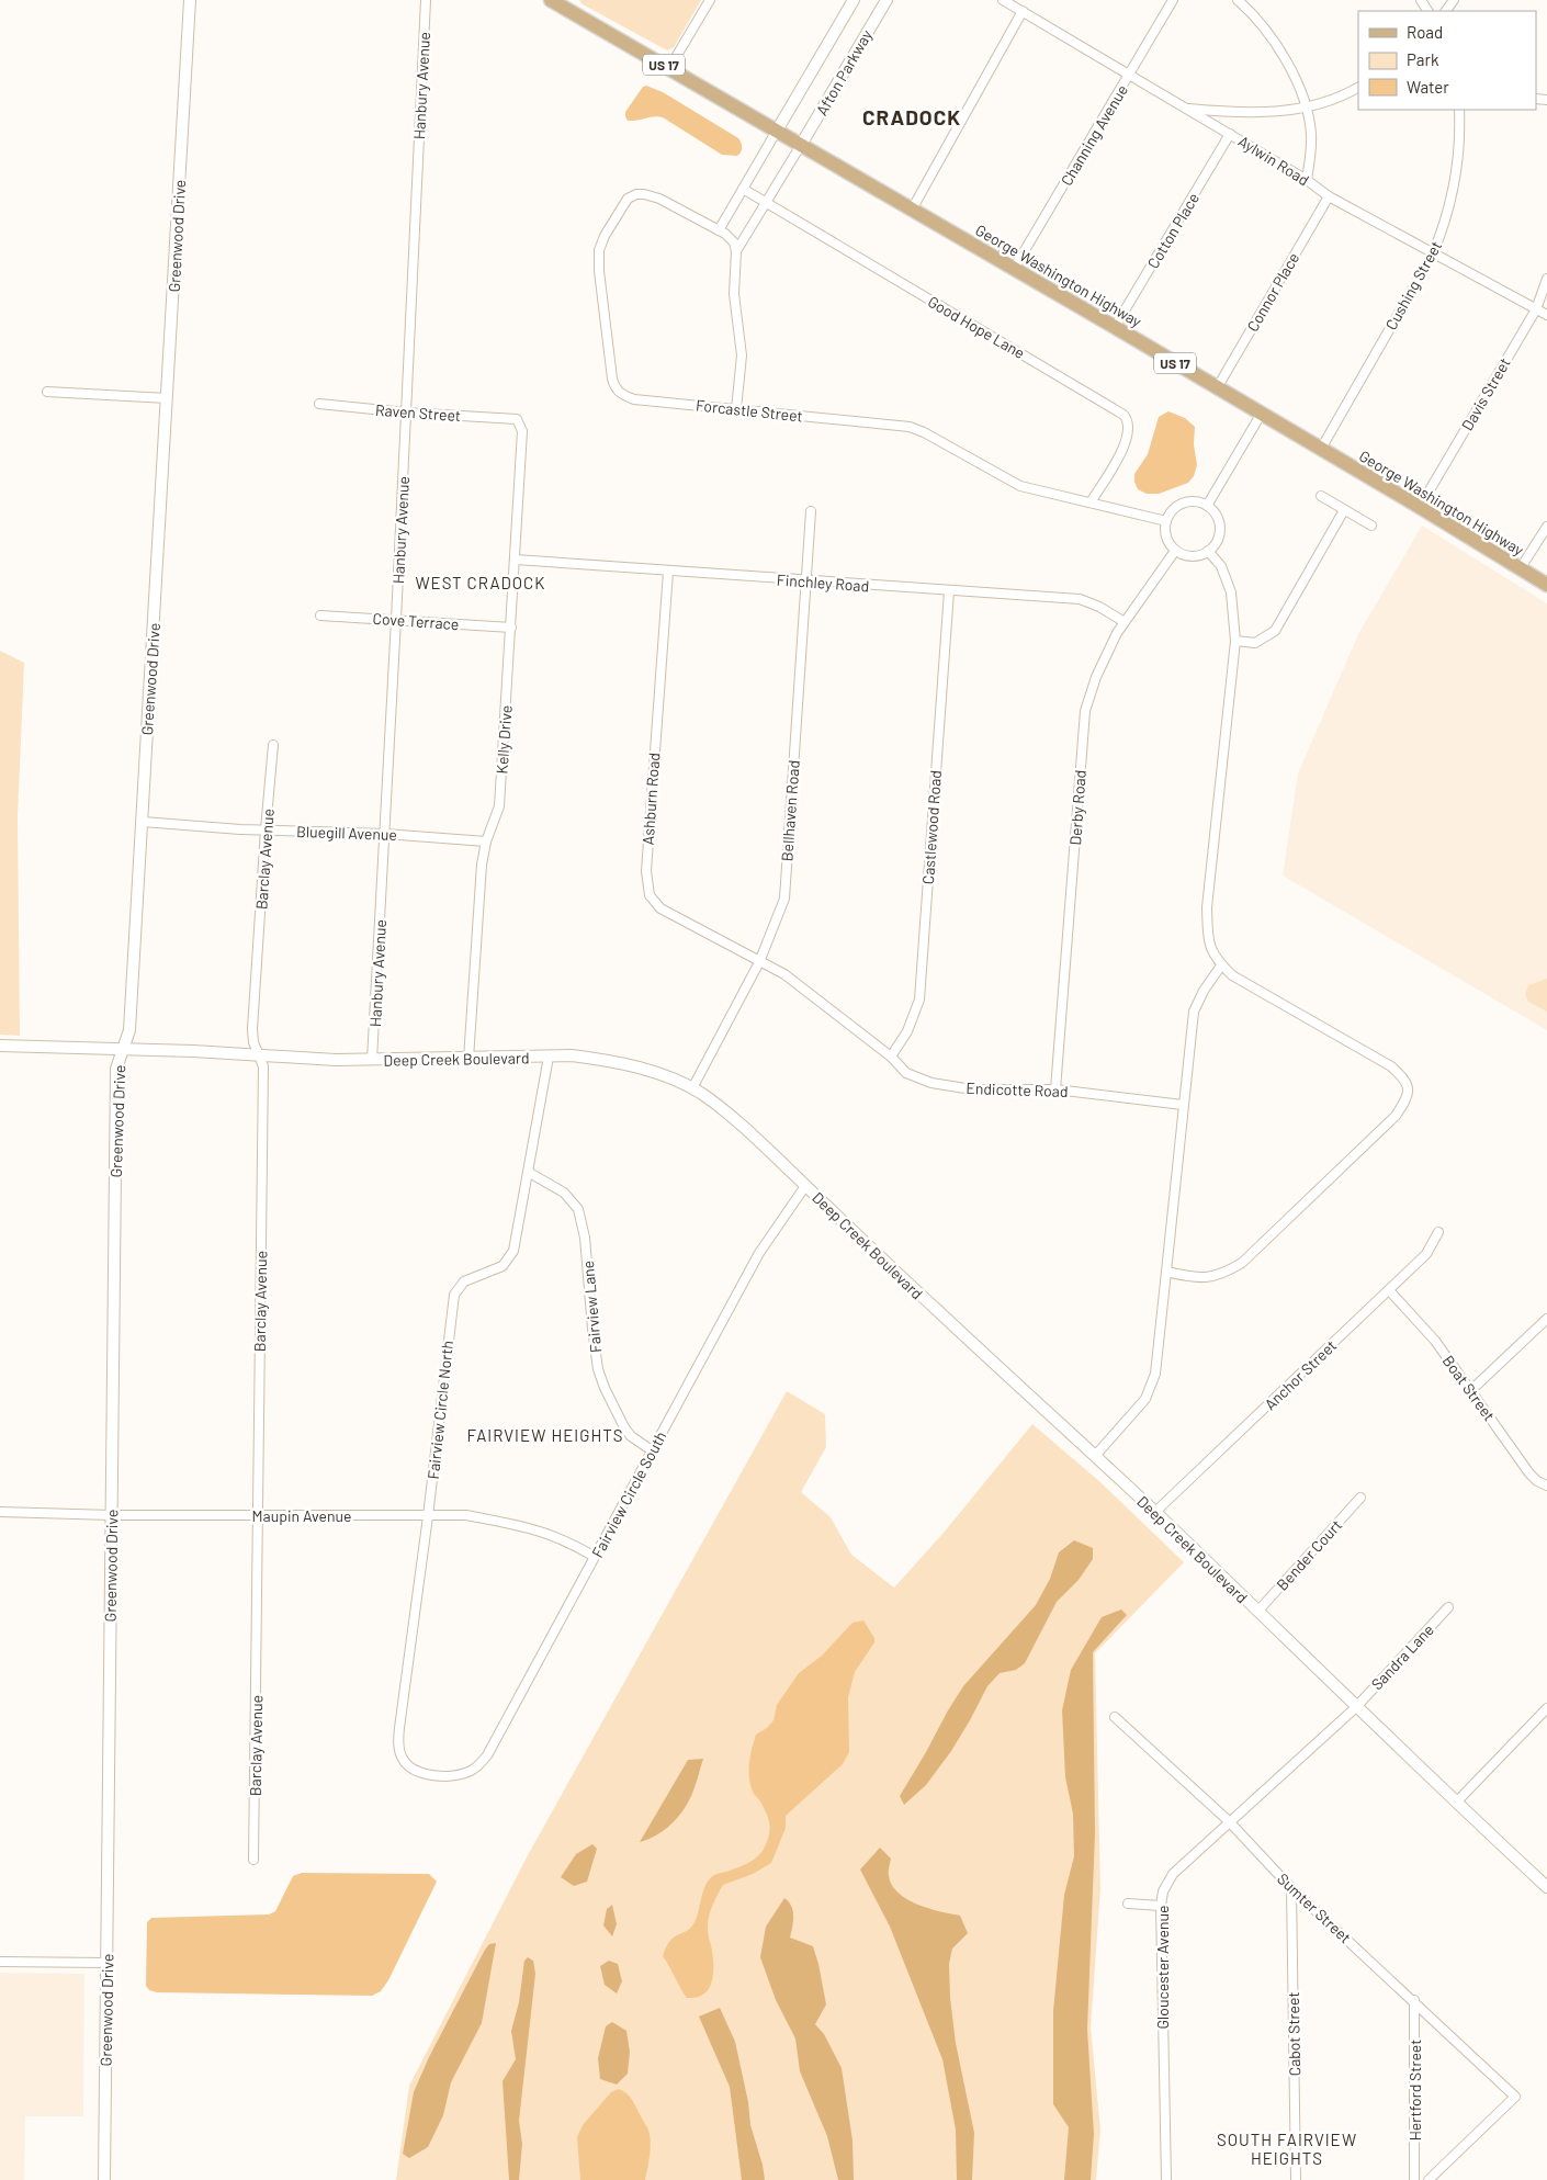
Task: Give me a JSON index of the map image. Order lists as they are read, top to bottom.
{
  "streets": {
    "main road": ["US 17", "George Washington Highway"],
    "street": [
      "Afton Parkway",
      "Hanbury Avenue",
      "Channing Avenue",
      "Aylwin Road",
      "Cotton Place",
      "Greenwood Drive",
      "Cushing Street",
      "Connor Place",
      "Good Hope Lane",
      "Davis Street",
      "Forcastle Street",
      "Raven Street",
      "Finchley Road",
      "Cove Terrace",
      "Kelly Drive",
      "Ashburn Road",
      "Derby Road",
      "Bellhaven Road",
      "Castlewood Road",
      "Bluegill Avenue",
      "Barclay Avenue",
      "Deep Creek Boulevard",
      "Endicotte Road",
      "Fairview Lane",
      "Anchor Street",
      "Boat Street",
      "Fairview Circle North",
      "Fairview Circle South",
      "Maupin Avenue",
      "Bender Court",
      "Sandra Lane",
      "Sumter Street",
      "Gloucester Avenue",
      "Cabot Street",
      "Hertford Street"
    ]
  },
  "crossings": [
    ["Afton Parkway", "George Washington Highway"],
    ["Hanbury Avenue", "Raven Street"],
    ["Hanbury Avenue", "Cove Terrace"],
    ["Hanbury Avenue", "Bluegill Avenue"],
    ["Hanbury Avenue", "Deep Creek Boulevard"],
    ["Channing Avenue", "Aylwin Road"],
    ["Channing Avenue", "George Washington Highway"],
    ["Aylwin Road", "Cotton Place"],
    ["Aylwin Road", "Cushing Street"],
    ["Aylwin Road", "Connor Place"],
    ["Aylwin Road", "Davis Street"],
    ["Cotton Place", "George Washington Highway"],
    ["Greenwood Drive", "Bluegill Avenue"],
    ["Greenwood Drive", "Deep Creek Boulevard"],
    ["Greenwood Drive", "Maupin Avenue"],
    ["George Washington Highway", "Cushing Street"],
    ["George Washington Highway", "Connor Place"],
    ["George Washington Highway", "Davis Street"],
    ["Good Hope Lane", "Forcastle Street"],
    ["Forcastle Street", "Derby Road"],
    ["Raven Street", "Kelly Drive"],
    ["Finchley Road", "Kelly Drive"],
    ["Finchley Road", "Ashburn Road"],
    ["Finchley Road", "Derby Road"],
    ["Finchley Road", "Bellhaven Road"],
    ["Finchley Road", "Castlewood Road"],
    ["Cove Terrace", "Kelly Drive"],
    ["Kelly Drive", "Bluegill Avenue"],
    ["Kelly Drive", "Deep Creek Boulevard"],
    ["Ashburn Road", "Bellhaven Road"],
    ["Ashburn Road", "Endicotte Road"],
    ["Derby Road", "Endicotte Road"],
    ["Bellhaven Road", "Deep Creek Boulevard"],
    ["Bellhaven Road", "Endicotte Road"],
    ["Castlewood Road", "Endicotte Road"],
    ["Bluegill Avenue", "Barclay Avenue"],
    ["Barclay Avenue", "Deep Creek Boulevard"],
    ["Barclay Avenue", "Maupin Avenue"],
    ["Deep Creek Boulevard", "Anchor Street"],
    ["Deep Creek Boulevard", "Fairview Circle North"],
    ["Deep Creek Boulevard", "Fairview Circle South"],
    ["Deep Creek Boulevard", "Bender Court"],
    ["Deep Creek Boulevard", "Sandra Lane"],
    ["Deep Creek Boulevard", "Gloucester Avenue"],
    ["Fairview Lane", "Fairview Circle North"],
    ["Fairview Lane", "Fairview Circle South"],
    ["Anchor Street", "Boat Street"],
    ["Fairview Circle North", "Fairview Circle South"],
    ["Fairview Circle North", "Maupin Avenue"],
    ["Fairview Circle South", "Maupin Avenue"],
    ["Sandra Lane", "Gloucester Avenue"],
    ["Sumter Street", "Gloucester Avenue"],
    ["Sumter Street", "Cabot Street"],
    ["Sumter Street", "Hertford Street"]
  ],
  "districts": [
    "CRADOCK",
    "WEST CRADOCK",
    "FAIRVIEW HEIGHTS",
    "SOUTH FAIRVIEW HEIGHTS"
  ],
  "legend": ["Road", "Park", "Water"]
}
